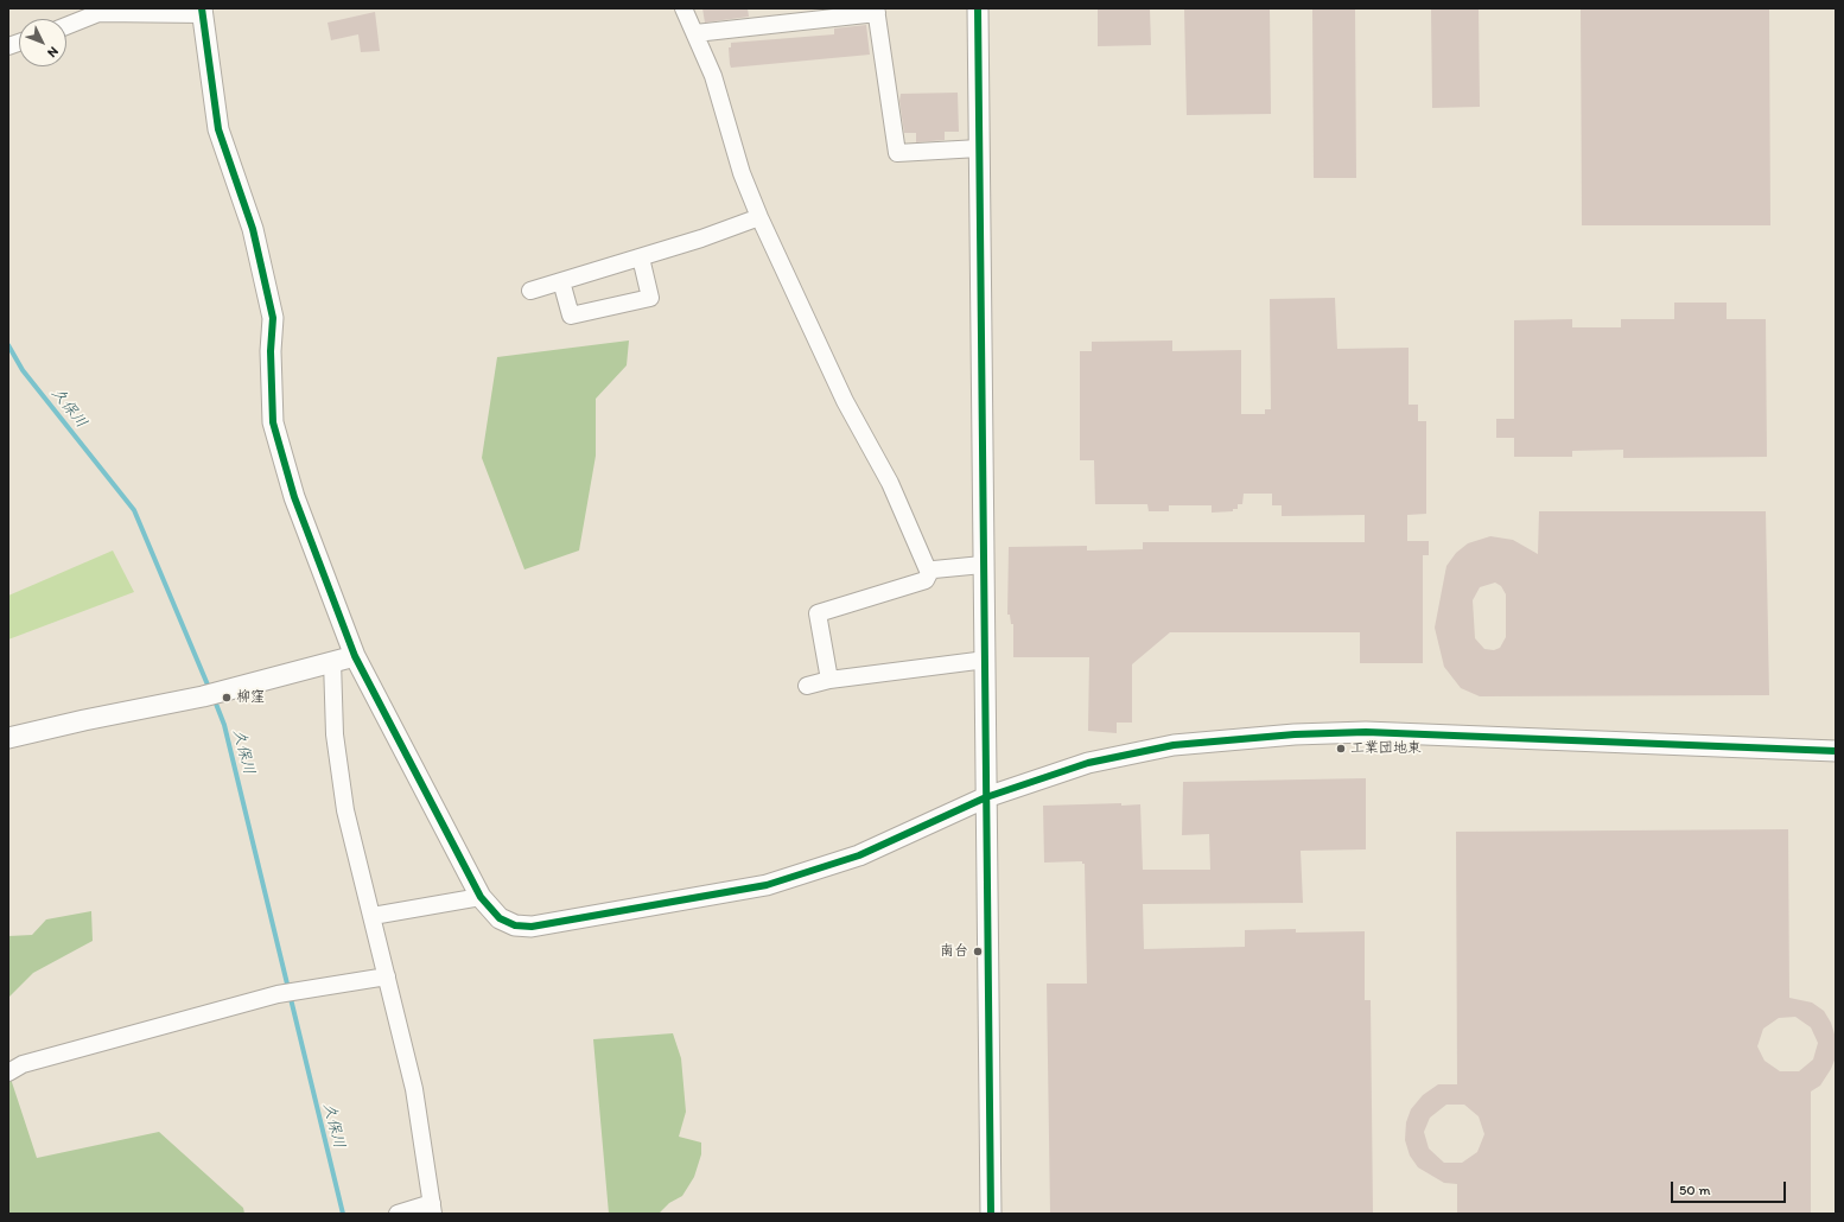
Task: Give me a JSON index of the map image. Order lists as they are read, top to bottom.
{
  "water": ["久保川"],
  "places": ["柳窪", "工業団地東", "南台"],
  "scale_bar": "50 m",
  "north": "bottom right"
}
